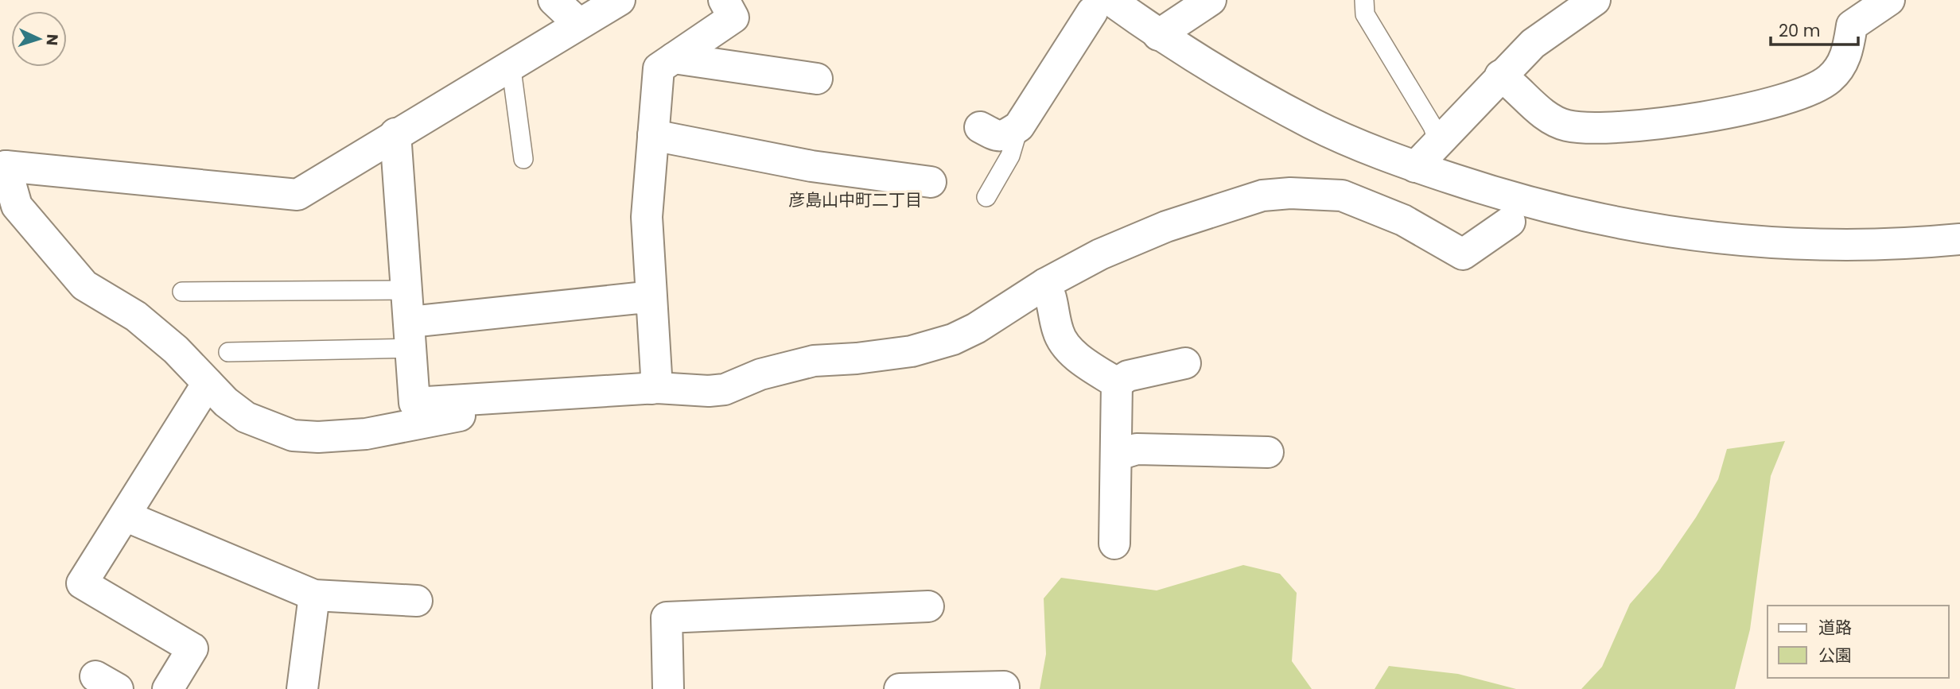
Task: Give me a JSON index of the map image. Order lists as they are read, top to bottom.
{
  "districts": ["彦島山中町二丁目"],
  "legend": ["道路", "公園"],
  "scale_bar": "20 m",
  "north": "right"
}
